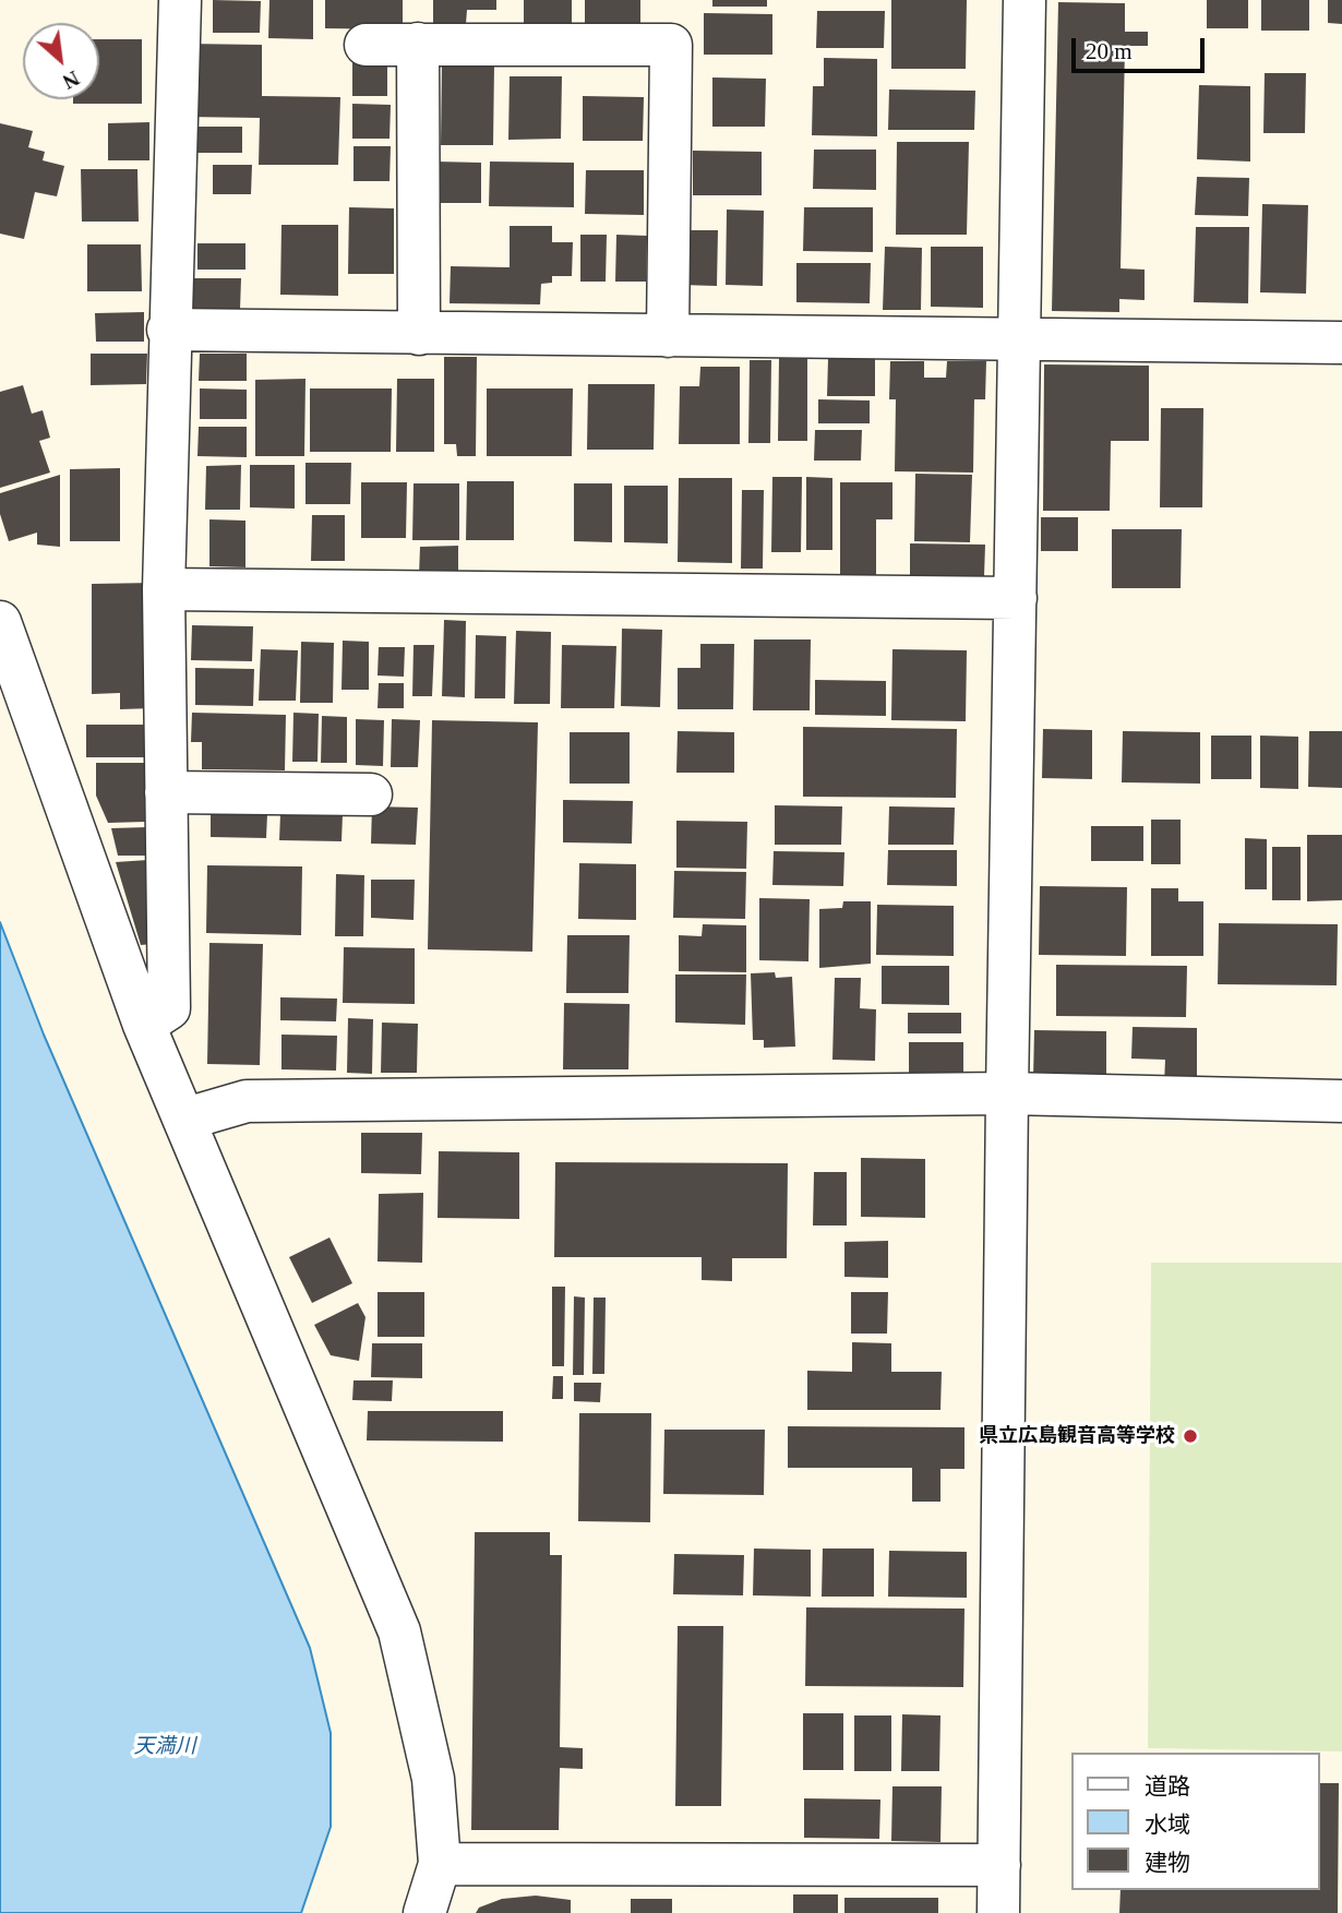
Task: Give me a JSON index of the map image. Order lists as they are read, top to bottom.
{
  "water": ["天満川"],
  "places": ["県立広島観音高等学校"],
  "legend": ["道路", "水域", "建物"],
  "scale_bar": "20 m",
  "north": "bottom right"
}
